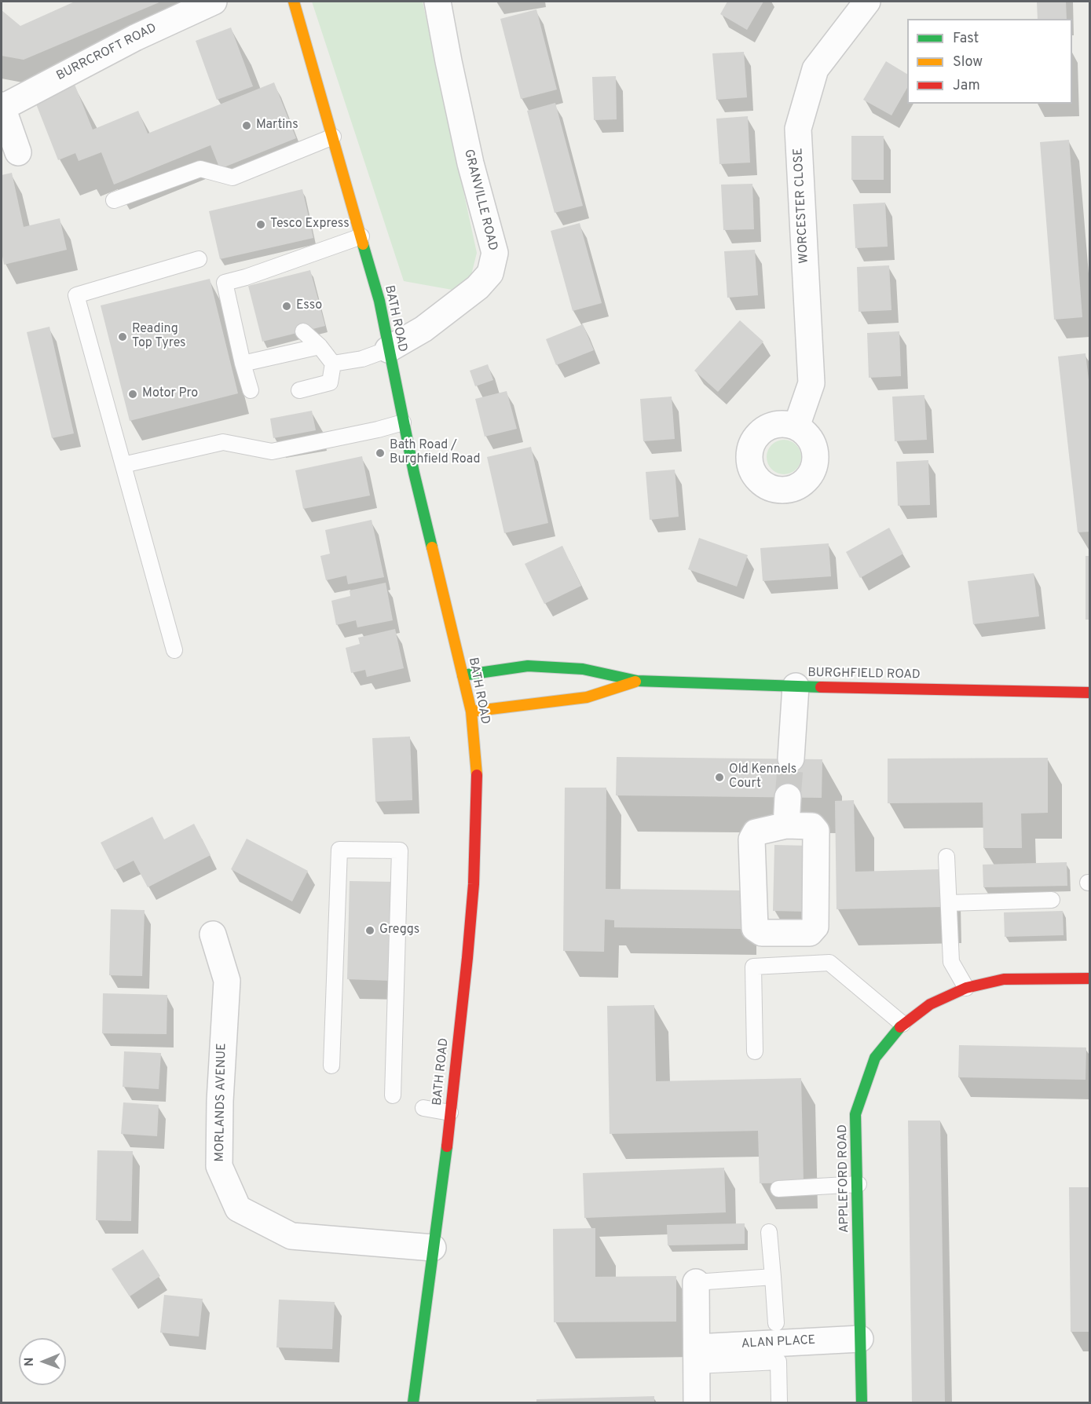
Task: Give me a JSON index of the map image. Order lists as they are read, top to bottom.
{
  "streets": {
    "main road": ["BATH ROAD", "BURGHFIELD ROAD", "APPLEFORD ROAD"],
    "street": [
      "BURRCROFT ROAD",
      "GRANVILLE ROAD",
      "WORCESTER CLOSE",
      "MORLANDS AVENUE",
      "ALAN PLACE"
    ]
  },
  "crossings": [
    ["GRANVILLE ROAD", "BATH ROAD"],
    ["BATH ROAD", "BURGHFIELD ROAD"],
    ["BATH ROAD", "MORLANDS AVENUE"],
    ["APPLEFORD ROAD", "ALAN PLACE"]
  ],
  "places": [
    "Martins",
    "Tesco Express",
    "Esso",
    "Reading Top Tyres",
    "Motor Pro",
    "Bath Road / Burghfield Road",
    "Old Kennels Court",
    "Greggs"
  ],
  "legend": ["Fast", "Slow", "Jam"],
  "north": "left"
}
